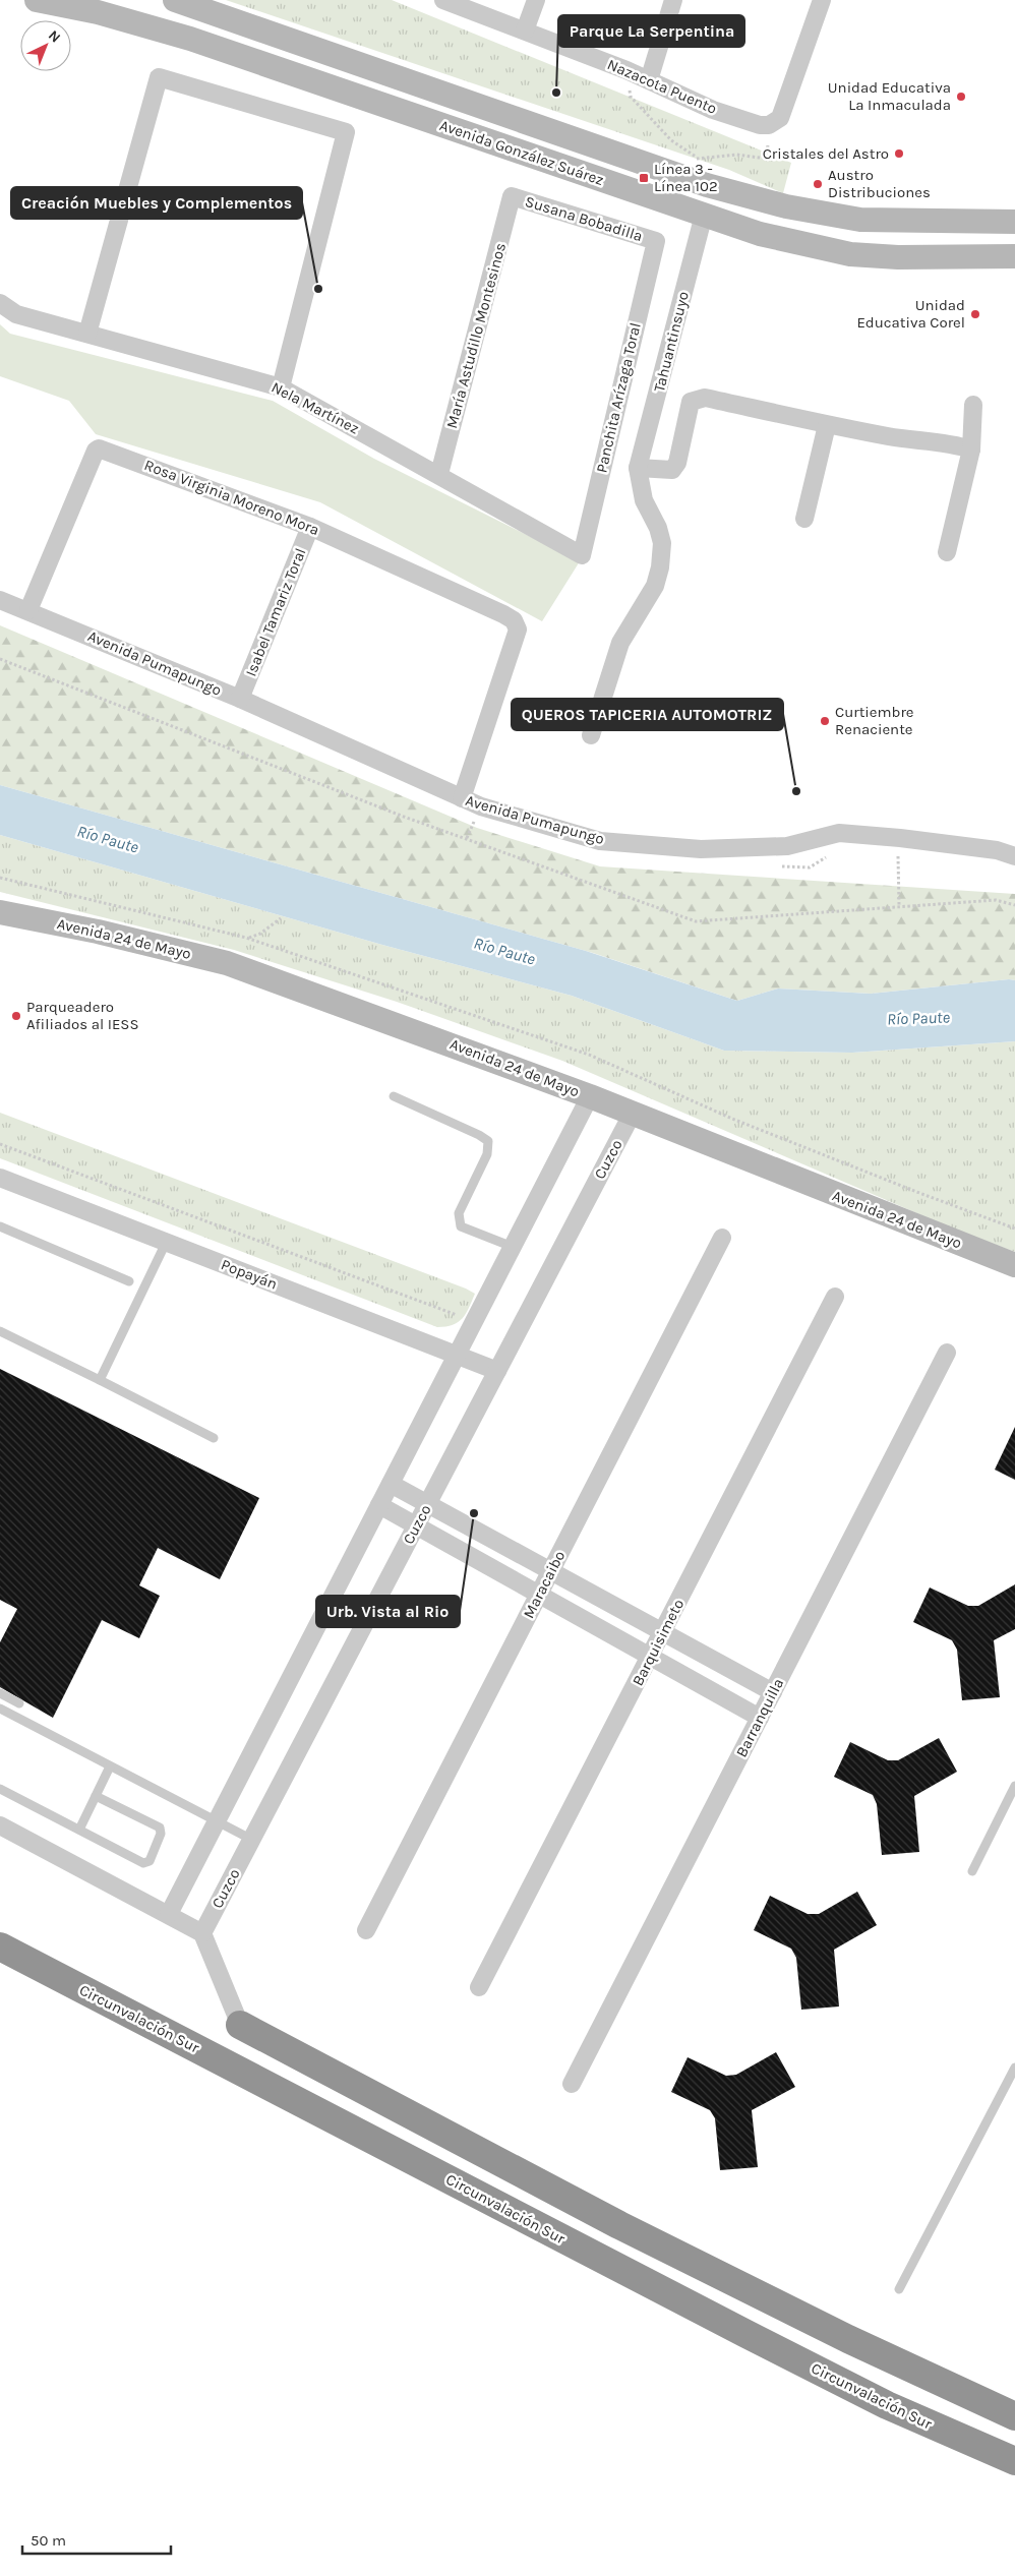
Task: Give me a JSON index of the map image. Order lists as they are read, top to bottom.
{
  "streets": {
    "highway": ["Circunvalación Sur"],
    "main road": ["Avenida González Suárez", "Avenida 24 de Mayo"],
    "street": [
      "Nazacota Puento",
      "Susana Bobadilla",
      "María Astudillo Montesinos",
      "Tahuantinsuyo",
      "Panchita Arízaga Toral",
      "Nela Martínez",
      "Rosa Virginia Moreno Mora",
      "Isabel Tamariz Toral",
      "Avenida Pumapungo",
      "Cuzco",
      "Popayán",
      "Maracaibo",
      "Barquisimeto",
      "Barranquilla"
    ]
  },
  "crossings": [
    ["Avenida González Suárez", "Tahuantinsuyo"],
    ["Susana Bobadilla", "María Astudillo Montesinos"],
    ["Susana Bobadilla", "Panchita Arízaga Toral"],
    ["María Astudillo Montesinos", "Nela Martínez"],
    ["Panchita Arízaga Toral", "Nela Martínez"],
    ["Rosa Virginia Moreno Mora", "Isabel Tamariz Toral"],
    ["Rosa Virginia Moreno Mora", "Avenida Pumapungo"],
    ["Isabel Tamariz Toral", "Avenida Pumapungo"],
    ["Avenida 24 de Mayo", "Cuzco"],
    ["Cuzco", "Popayán"]
  ],
  "water": ["Río Paute"],
  "places": {
    "other": [
      "Parque La Serpentina",
      "Unidad Educativa La Inmaculada",
      "Cristales del Astro",
      "Austro Distribuciones",
      "Creación Muebles y Complementos",
      "Unidad Educativa Corel",
      "Curtiembre Renaciente",
      "QUEROS TAPICERIA AUTOMOTRIZ",
      "Parqueadero Afiliados al IESS",
      "Urb. Vista al Rio"
    ],
    "transit": ["Línea 3 - Línea 102"]
  },
  "scale_bar": "50 m",
  "north": "top right"
}
